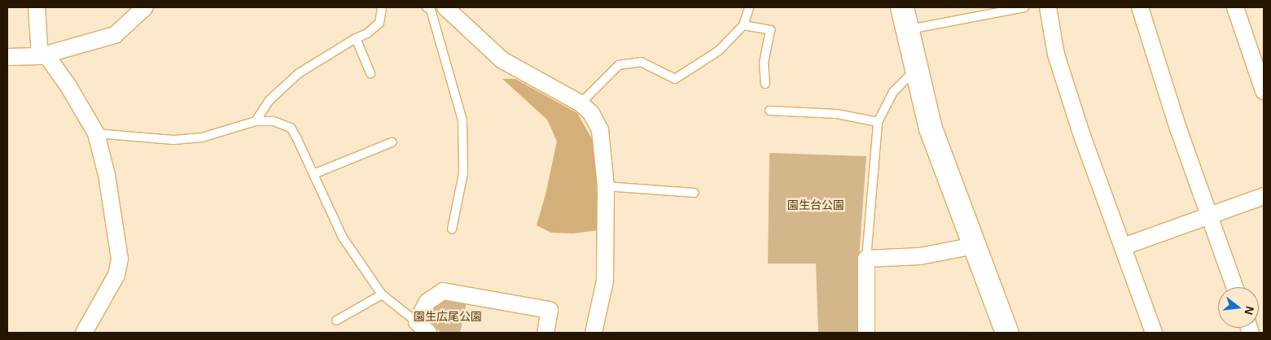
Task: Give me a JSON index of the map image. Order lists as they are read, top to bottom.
{
  "parks": ["園生台公園", "園生広尾公園"],
  "north": "right"
}
